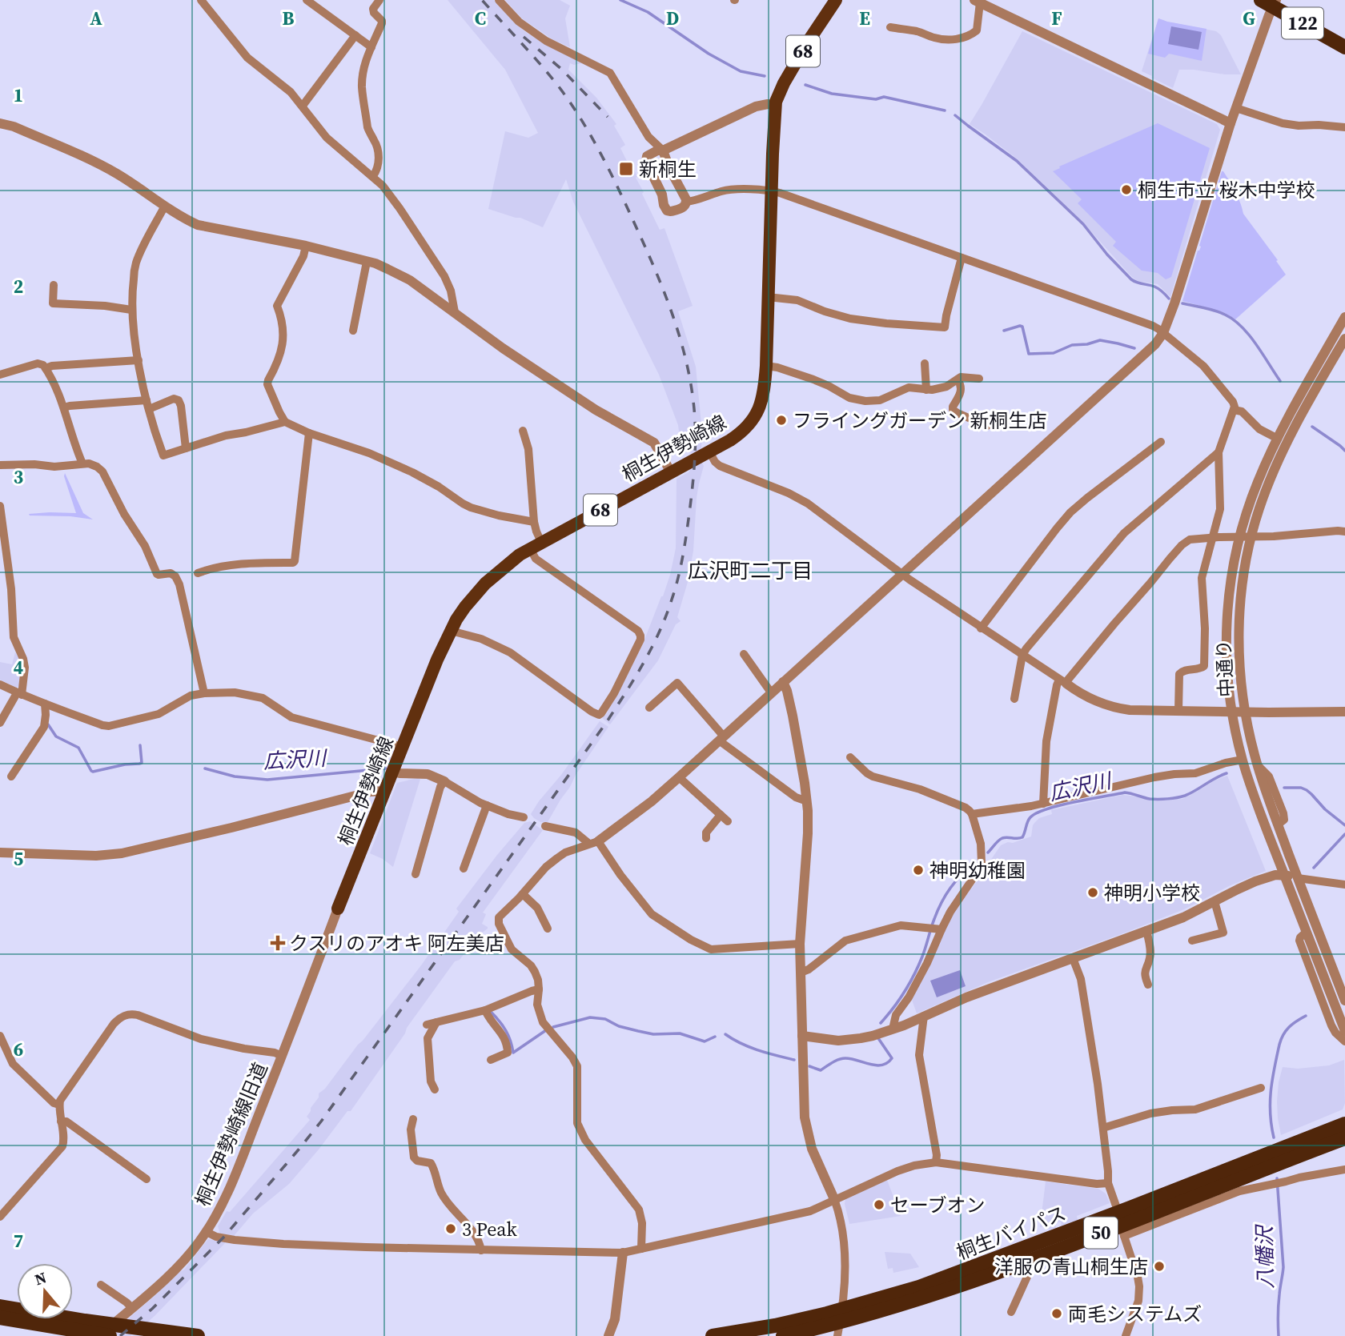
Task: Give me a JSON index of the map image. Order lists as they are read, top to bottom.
{
  "streets": {
    "highway": ["122", "桐生バイパス", "50"],
    "main road": ["68", "桐生伊勢崎線"],
    "street": ["中通り", "桐生伊勢崎線旧道"]
  },
  "crossings": [
    ["桐生伊勢崎線", "桐生伊勢崎線旧道"]
  ],
  "districts": ["広沢町二丁目"],
  "water": ["広沢川", "八幡沢"],
  "places": {
    "transit": ["新桐生"],
    "other": [
      "桐生市立 桜木中学校",
      "フライングガーデン 新桐生店",
      "神明幼稚園",
      "神明小学校",
      "セーブオン",
      "3 Peak",
      "洋服の青山桐生店",
      "両毛システムズ"
    ],
    "health": ["クスリのアオキ 阿左美店"]
  },
  "north": "top",
  "grid": {
    "columns": [
      "A",
      "B",
      "C",
      "D",
      "E",
      "F",
      "G"
    ],
    "rows": [
      "1",
      "2",
      "3",
      "4",
      "5",
      "6",
      "7"
    ]
  }
}
